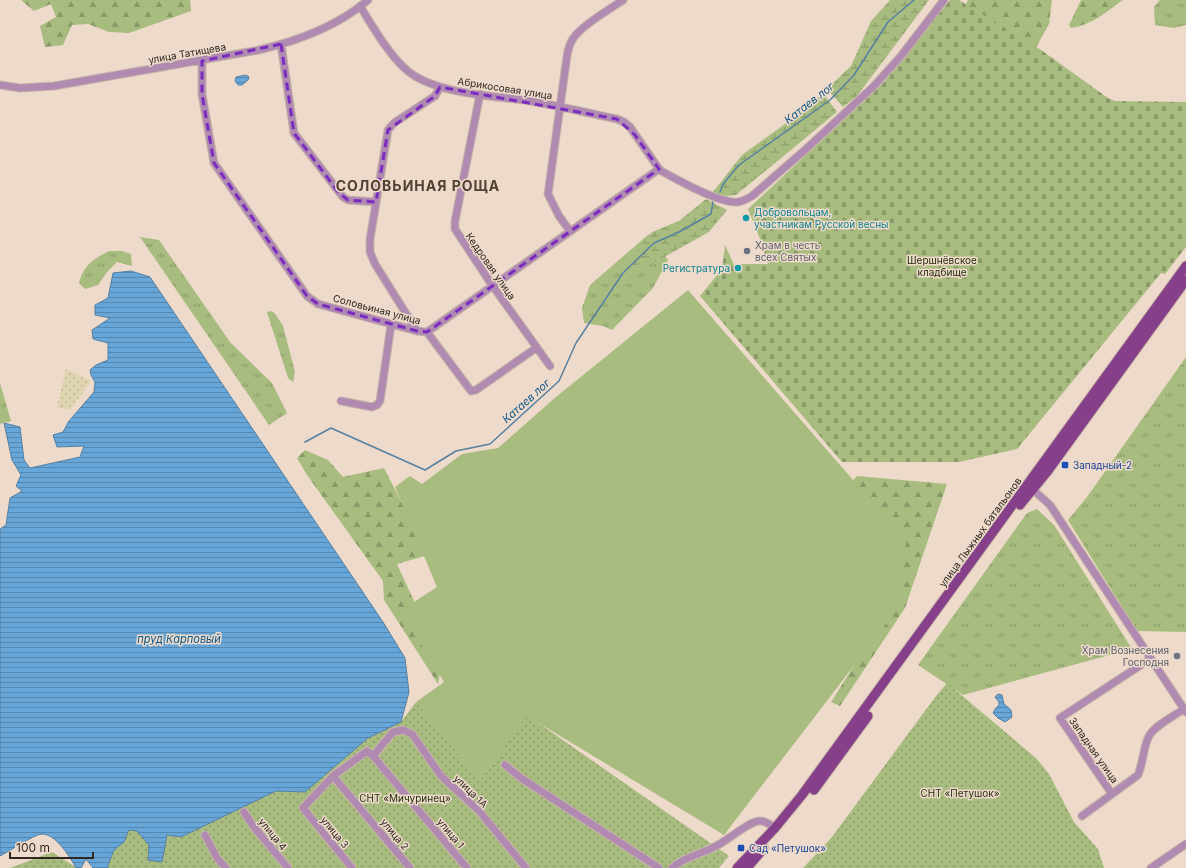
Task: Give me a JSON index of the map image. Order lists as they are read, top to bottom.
{
  "streets": {
    "main road": ["улица Лыжных батальонов"],
    "street": [
      "улица Татищева",
      "Абрикосовая улица",
      "Кедровая улица",
      "Соловьиная улица",
      "Западная улица",
      "улица 1А",
      "улица 3",
      "улица 1",
      "улица 4",
      "улица 2"
    ]
  },
  "crossings": [
    ["улица Татищева", "Абрикосовая улица"],
    ["улица Татищева", "Соловьиная улица"],
    ["Абрикосовая улица", "Кедровая улица"],
    ["Абрикосовая улица", "Соловьиная улица"],
    ["Кедровая улица", "Соловьиная улица"],
    ["улица 1А", "улица 1"],
    ["улица 3", "улица 2"]
  ],
  "districts": ["СОЛОВЬИНАЯ РОЩА"],
  "water": ["Катаев лог", "пруд Карповый"],
  "parks": ["Шершнёвское кладбище", "СНТ «Петушок»", "СНТ «Мичуринец»"],
  "places": {
    "other": [
      "Добровольцам, участникам Русской весны",
      "Храм в честь всех Святых",
      "Регистратура",
      "Храм Вознесения Господня"
    ],
    "transit": ["Западный-2", "Сад «Петушок»"]
  },
  "scale_bar": "100 m"
}
